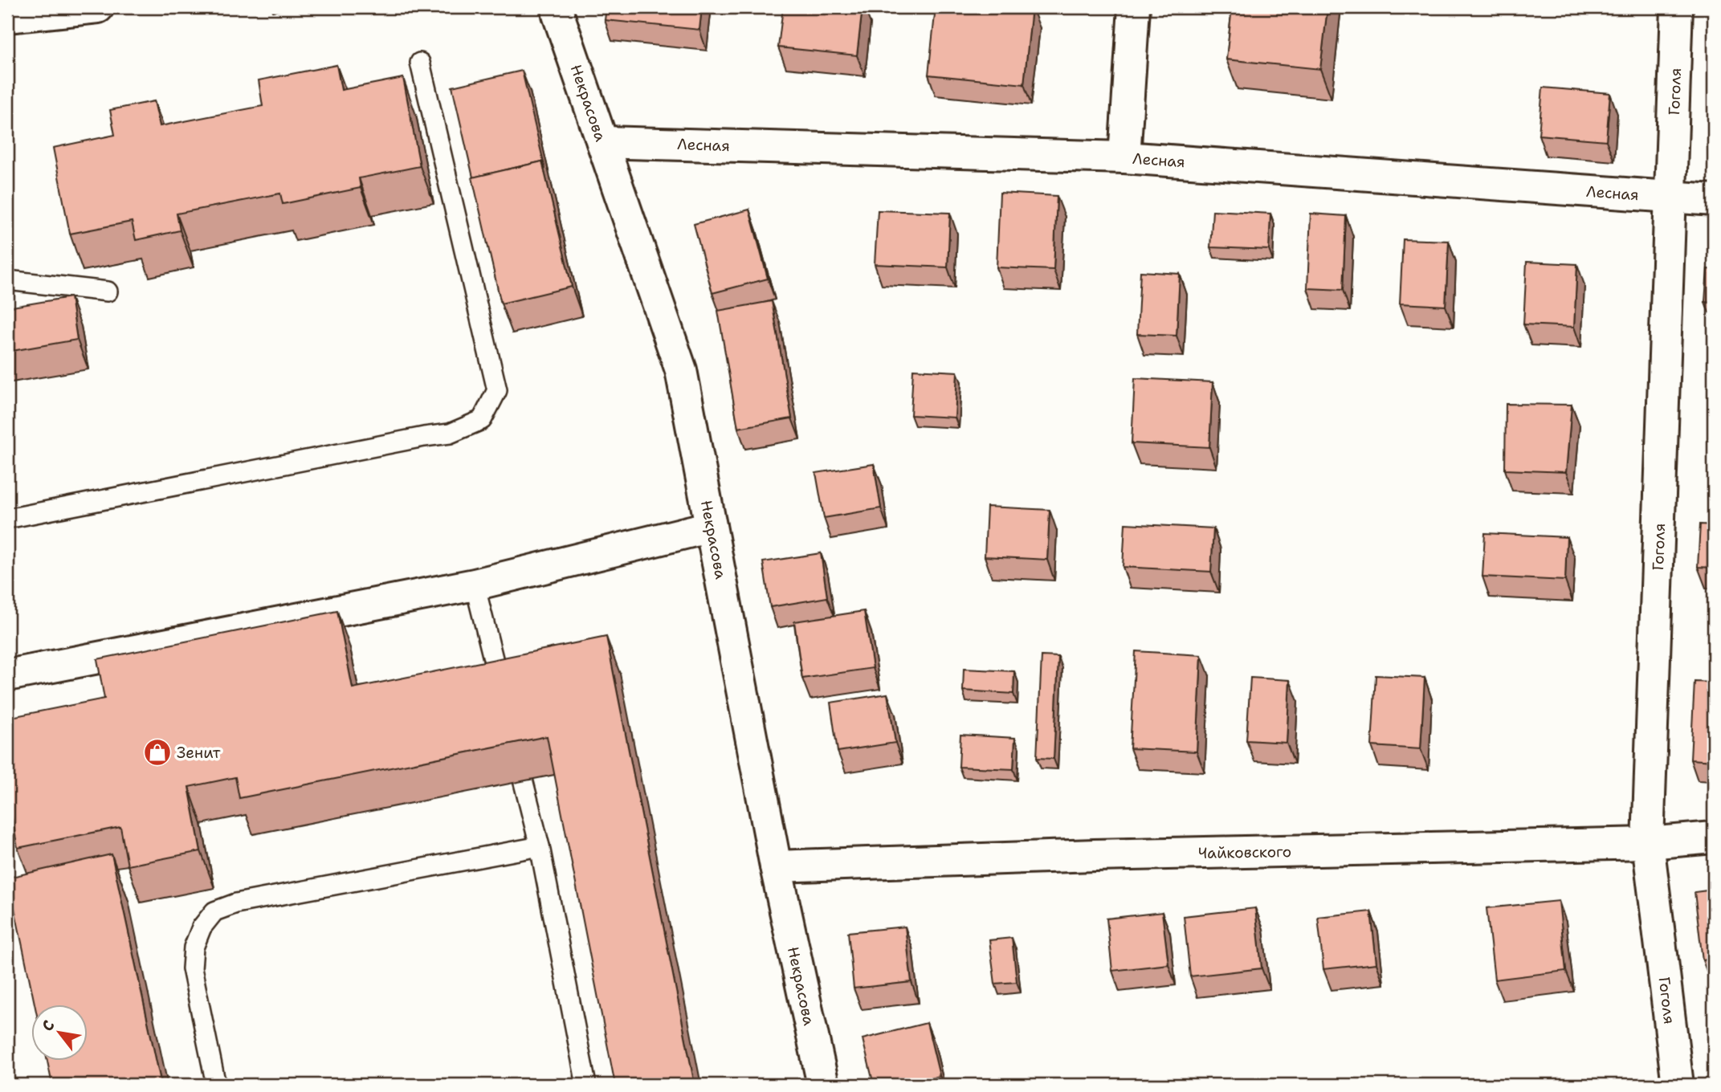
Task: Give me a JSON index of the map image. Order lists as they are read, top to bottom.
{
  "streets": {
    "street": [
      "Гоголя",
      "Некрасова",
      "Лесная",
      "Чайковского"
    ]
  },
  "crossings": [
    ["Гоголя", "Лесная"],
    ["Гоголя", "Чайковского"],
    ["Некрасова", "Лесная"],
    ["Некрасова", "Чайковского"]
  ],
  "places": {
    "shop": ["Зенит"]
  },
  "north": "top left"
}
